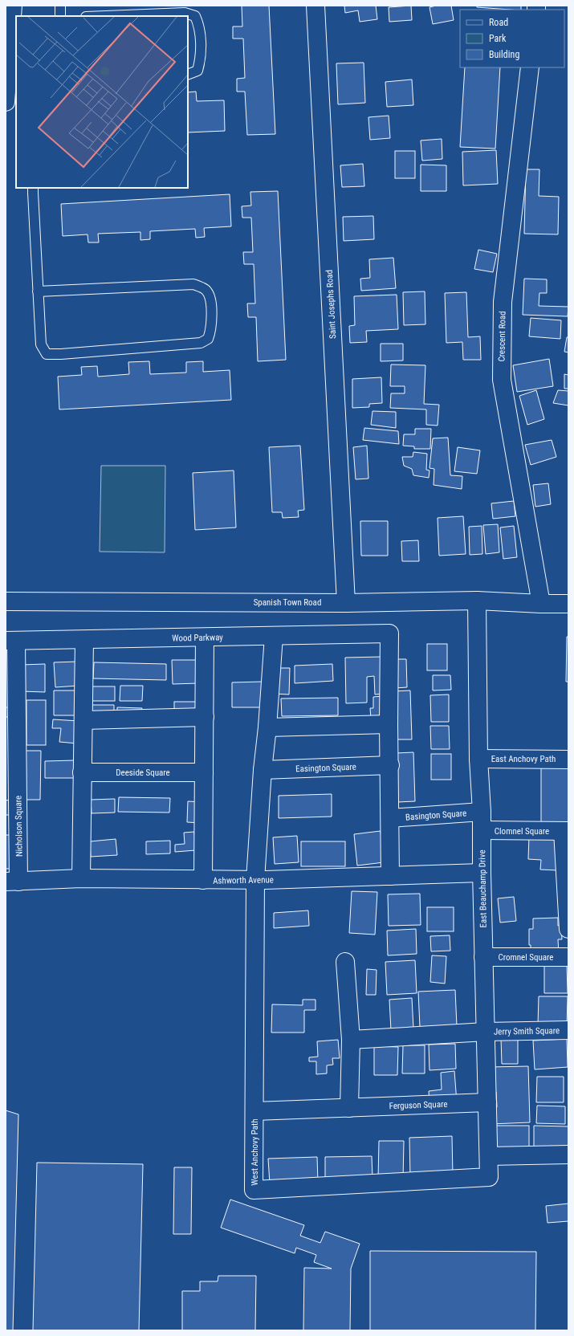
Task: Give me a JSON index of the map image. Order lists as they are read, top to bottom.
{
  "streets": {
    "street": [
      "Saint Josephs Road",
      "Crescent Road",
      "Spanish Town Road",
      "Wood Parkway",
      "East Anchovy Path",
      "Easington Square",
      "Deeside Square",
      "Basington Square",
      "Nicholson Square",
      "Clomnel Square",
      "Ashworth Avenue",
      "East Beauchamp Drive",
      "Cromnel Square",
      "Jerry Smith Square",
      "Ferguson Square",
      "West Anchovy Path"
    ]
  },
  "crossings": [
    ["Saint Josephs Road", "Spanish Town Road"],
    ["Crescent Road", "Spanish Town Road"],
    ["Spanish Town Road", "East Beauchamp Drive"],
    ["Wood Parkway", "Nicholson Square"],
    ["East Anchovy Path", "East Beauchamp Drive"],
    ["Basington Square", "East Beauchamp Drive"],
    ["Nicholson Square", "Ashworth Avenue"],
    ["Clomnel Square", "East Beauchamp Drive"],
    ["Ashworth Avenue", "East Beauchamp Drive"],
    ["Ashworth Avenue", "West Anchovy Path"],
    ["East Beauchamp Drive", "Cromnel Square"],
    ["East Beauchamp Drive", "Jerry Smith Square"],
    ["East Beauchamp Drive", "Ferguson Square"],
    ["East Beauchamp Drive", "West Anchovy Path"],
    ["Ferguson Square", "West Anchovy Path"]
  ],
  "legend": ["Road", "Park", "Building"]
}
